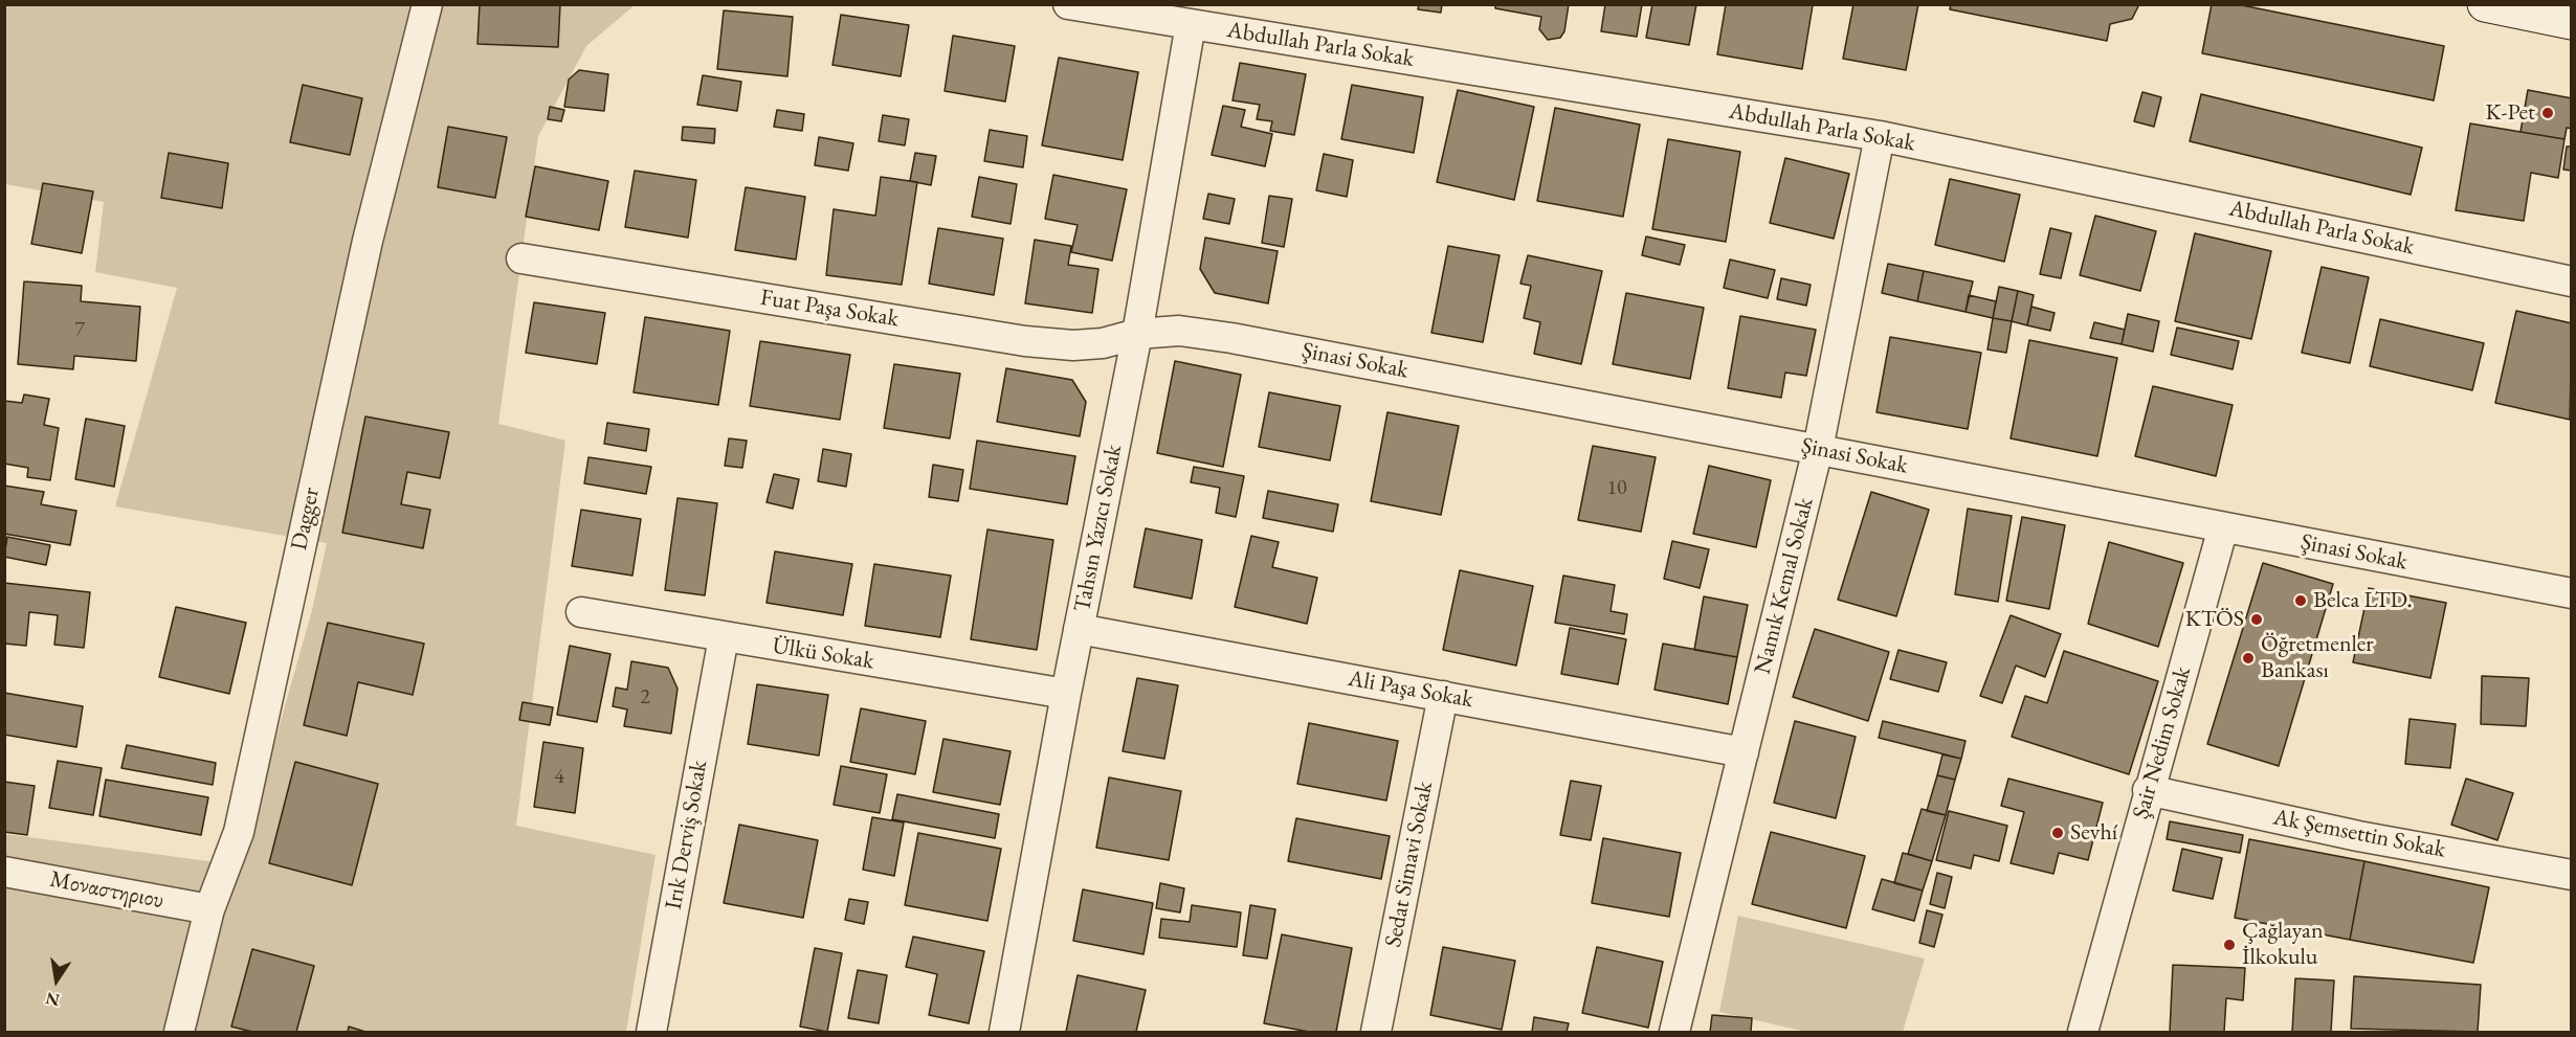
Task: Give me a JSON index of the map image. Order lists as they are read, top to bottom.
{
  "streets": {
    "street": [
      "Abdullah Parla Sokak",
      "Fuat Paşa Sokak",
      "Şinasi Sokak",
      "Dagger",
      "Tahsın Yazıcı Sokak",
      "Namık Kemal Sokak",
      "Ülkü Sokak",
      "Ali Paşa Sokak",
      "Şair Nedim Sokak",
      "Ak Şemsettin Sokak",
      "Irık Derviş Sokak",
      "Sedat Simavi Sokak",
      "Μοναστηριου"
    ]
  },
  "crossings": [
    ["Abdullah Parla Sokak", "Tahsın Yazıcı Sokak"],
    ["Abdullah Parla Sokak", "Namık Kemal Sokak"],
    ["Fuat Paşa Sokak", "Şinasi Sokak"],
    ["Fuat Paşa Sokak", "Tahsın Yazıcı Sokak"],
    ["Şinasi Sokak", "Tahsın Yazıcı Sokak"],
    ["Şinasi Sokak", "Namık Kemal Sokak"],
    ["Şinasi Sokak", "Şair Nedim Sokak"],
    ["Dagger", "Μοναστηριου"],
    ["Tahsın Yazıcı Sokak", "Ülkü Sokak"],
    ["Tahsın Yazıcı Sokak", "Ali Paşa Sokak"],
    ["Namık Kemal Sokak", "Ali Paşa Sokak"],
    ["Ülkü Sokak", "Irık Derviş Sokak"],
    ["Ali Paşa Sokak", "Sedat Simavi Sokak"],
    ["Şair Nedim Sokak", "Ak Şemsettin Sokak"]
  ],
  "places": [
    "K-Pet",
    "Belca LTD.",
    "KTÖS",
    "Öğretmenler Bankası",
    "Sevhí",
    "Çağlayan İlkokulu"
  ],
  "house_numbers": [
    "7",
    "10",
    "2",
    "4"
  ],
  "north": "bottom"
}
